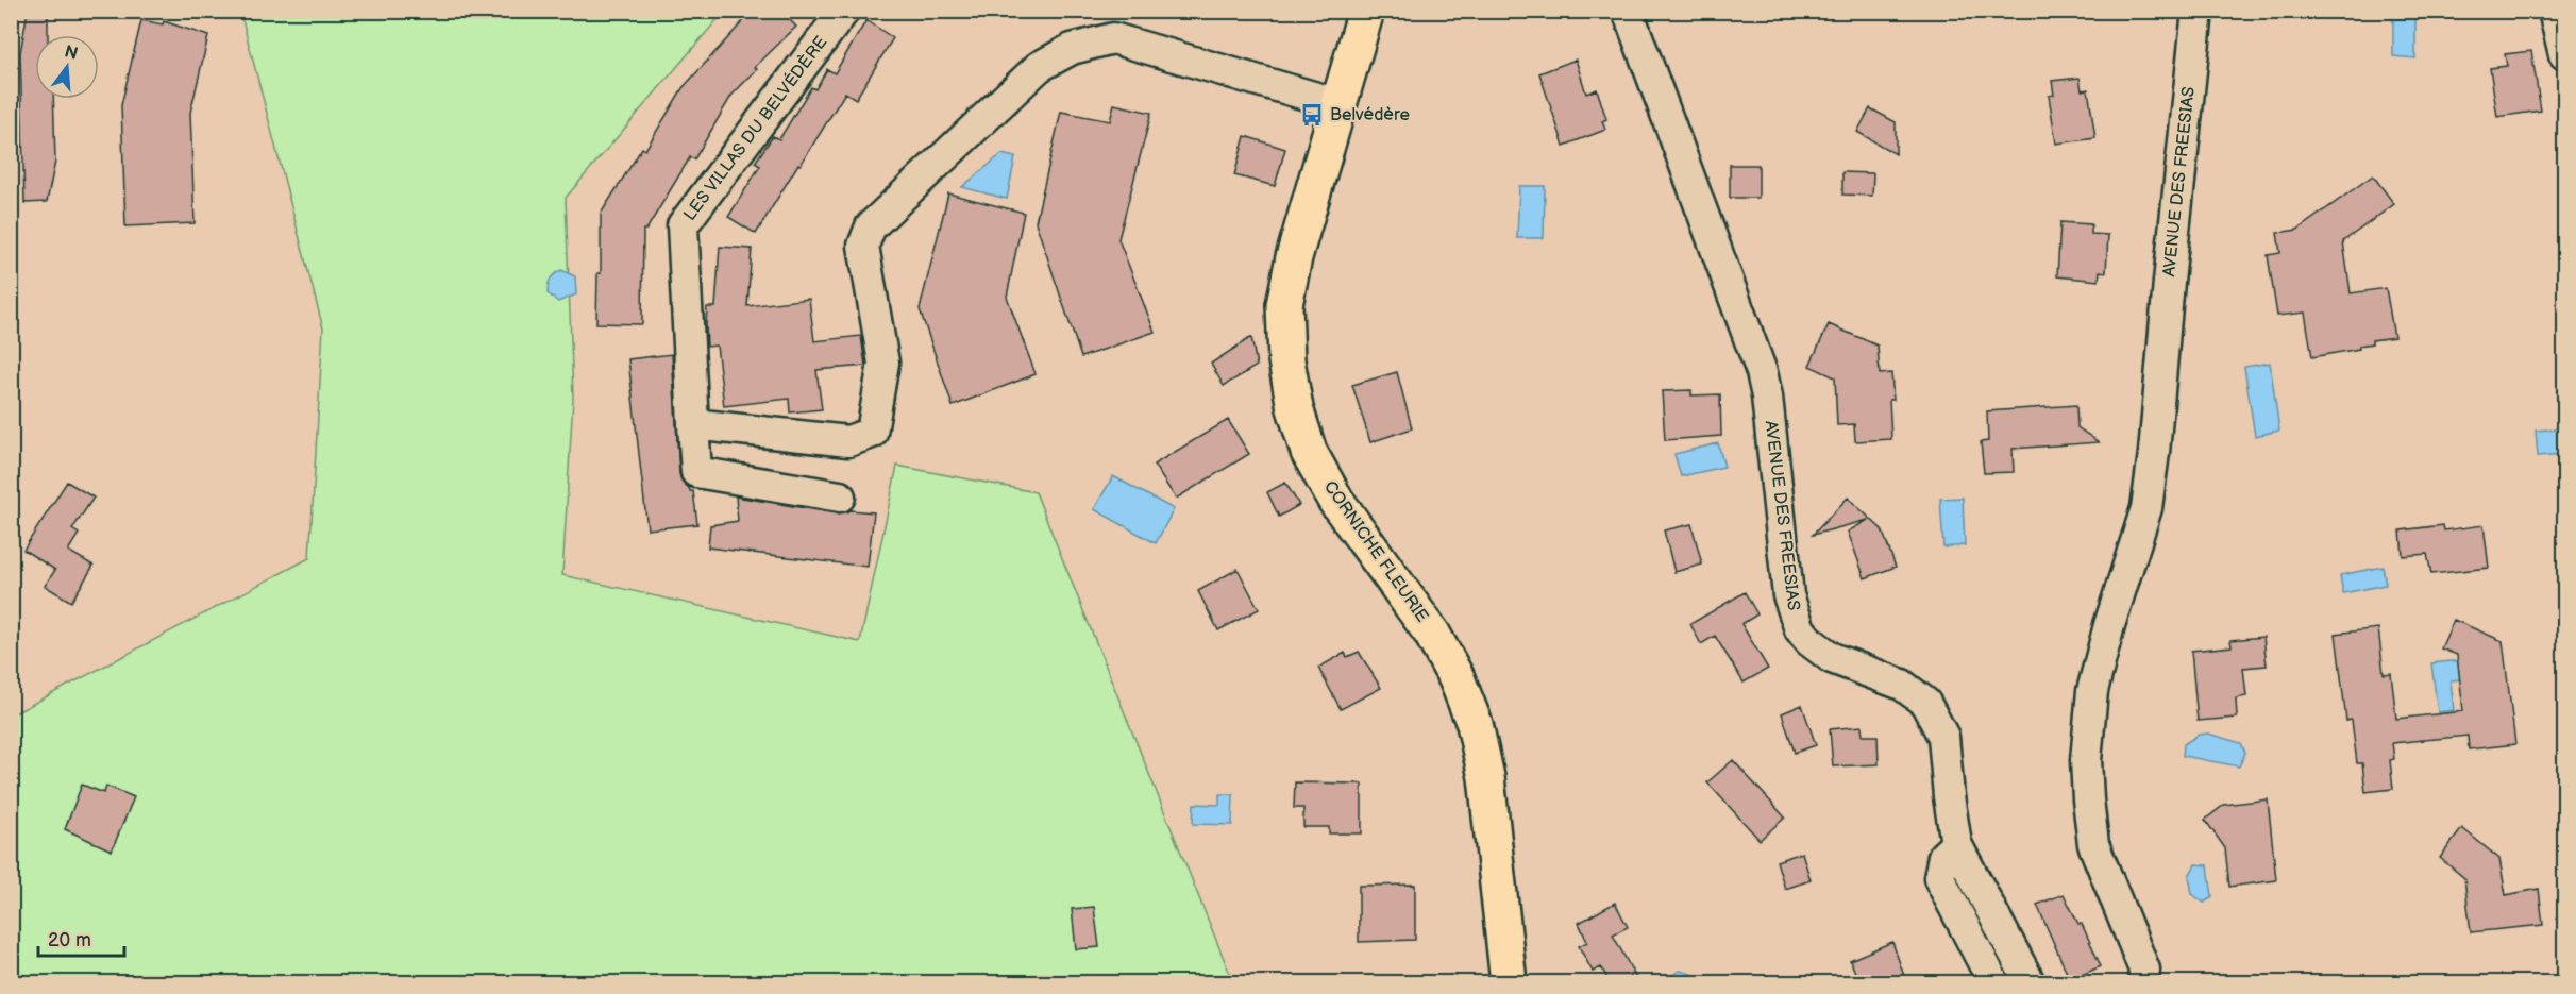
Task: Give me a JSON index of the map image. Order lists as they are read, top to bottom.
{
  "streets": {
    "main road": ["CORNICHE FLEURIE"],
    "street": ["LES VILLAS DU BELVÉDÈRE", "AVENUE DES FREESIAS"]
  },
  "places": {
    "bus stop": ["Belvédère"]
  },
  "scale_bar": "20 m",
  "north": "top"
}
